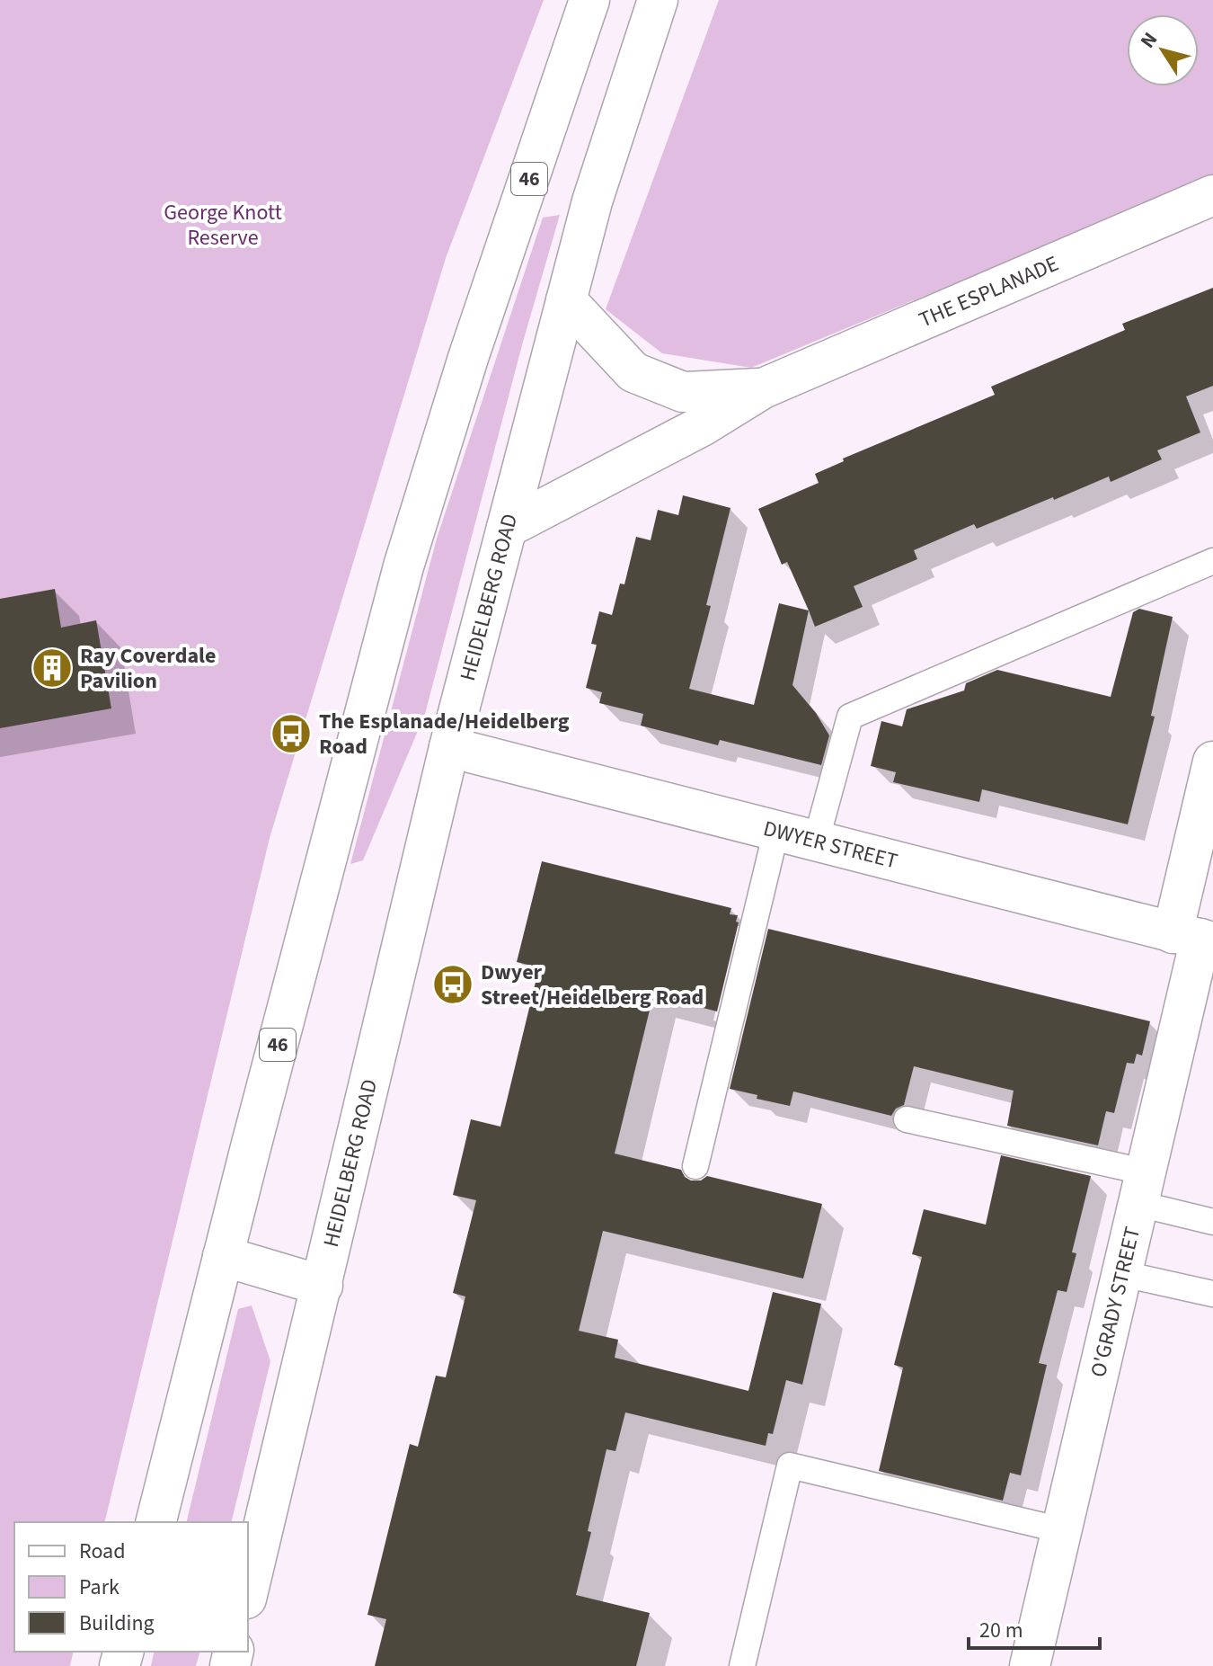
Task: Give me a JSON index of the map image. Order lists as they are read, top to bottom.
{
  "streets": {
    "main road": [
      "46",
      "THE ESPLANADE",
      "HEIDELBERG ROAD",
      "DWYER STREET",
      "O'GRADY STREET"
    ]
  },
  "crossings": [
    ["THE ESPLANADE", "HEIDELBERG ROAD"],
    ["HEIDELBERG ROAD", "DWYER STREET"],
    ["DWYER STREET", "O'GRADY STREET"]
  ],
  "parks": ["George Knott Reserve"],
  "places": {
    "building": ["Ray Coverdale Pavilion"],
    "bus stop": ["The Esplanade/Heidelberg Road", "Dwyer Street/Heidelberg Road"]
  },
  "legend": ["Road", "Park", "Building"],
  "scale_bar": "20 m",
  "north": "top left"
}
